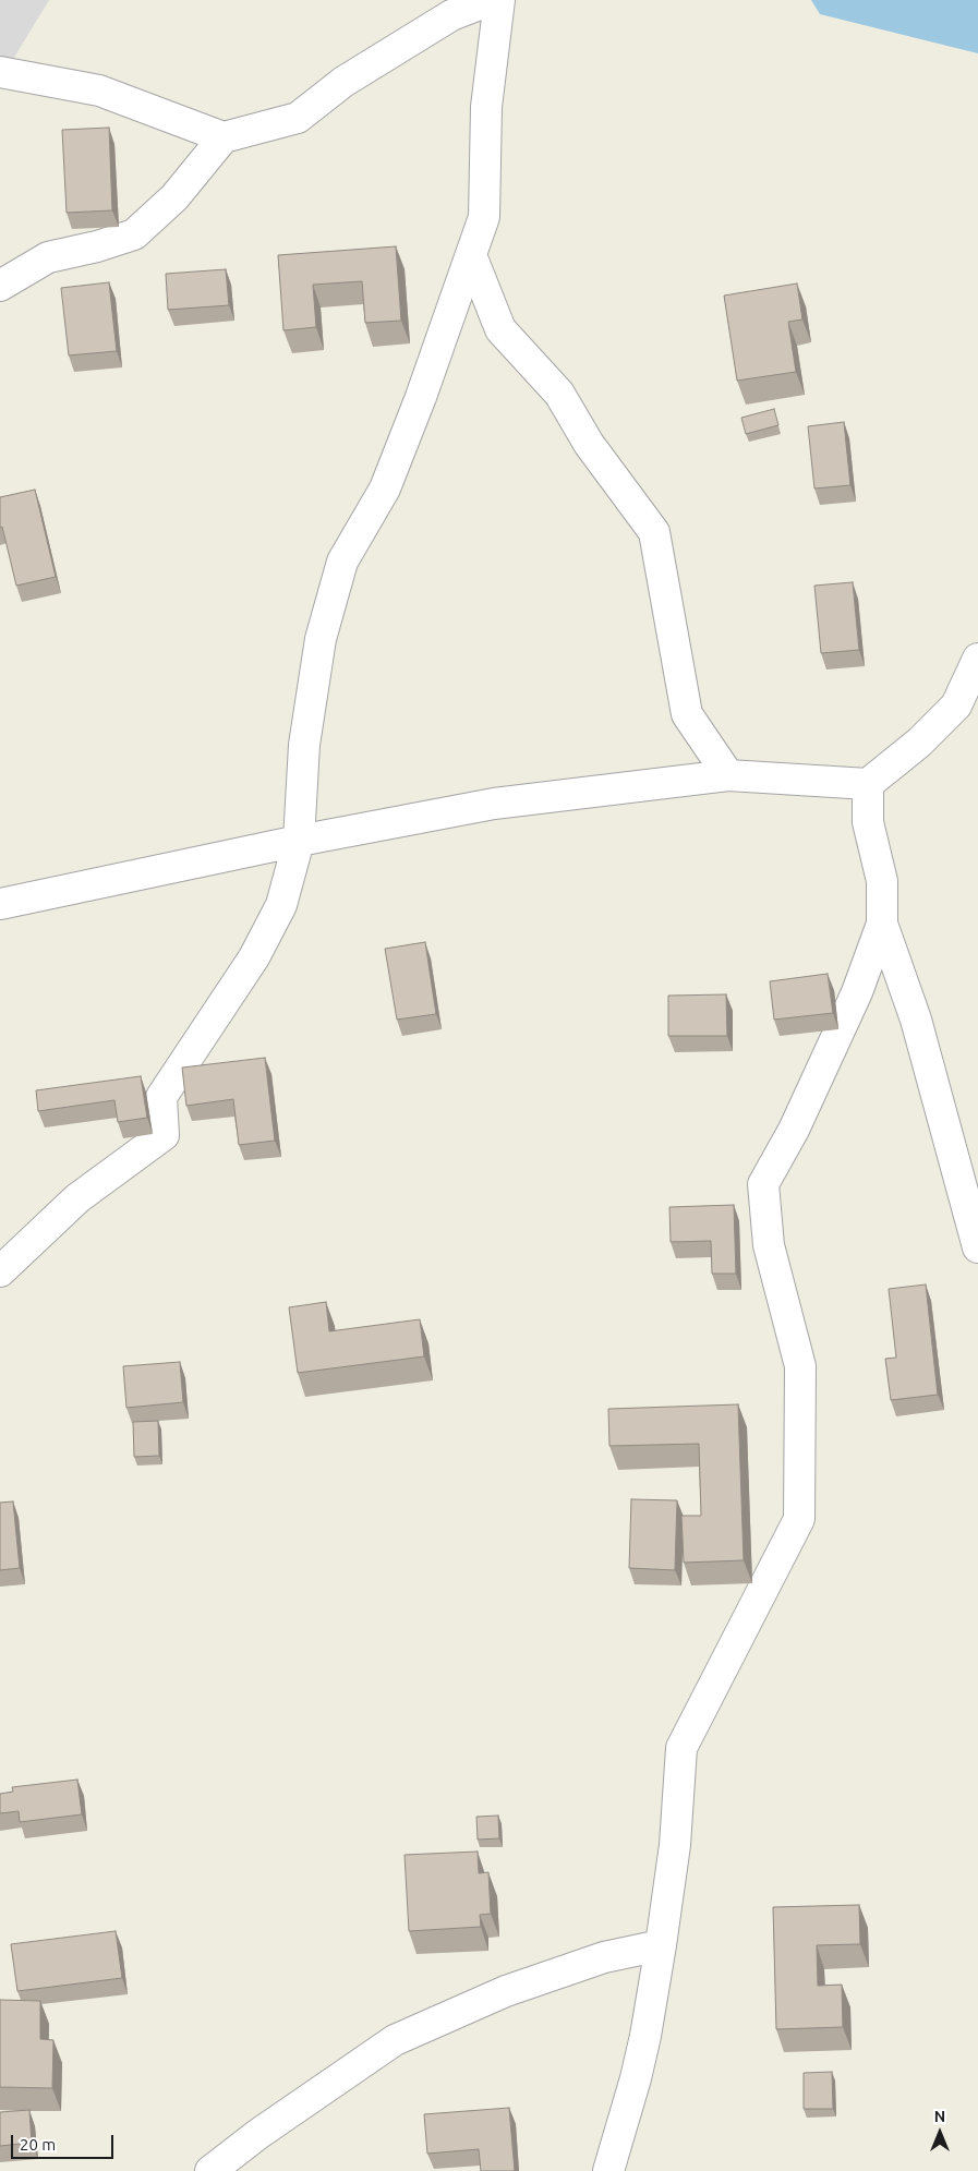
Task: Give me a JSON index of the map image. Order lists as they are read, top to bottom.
{
  "scale_bar": "20 m",
  "north": "top"
}
